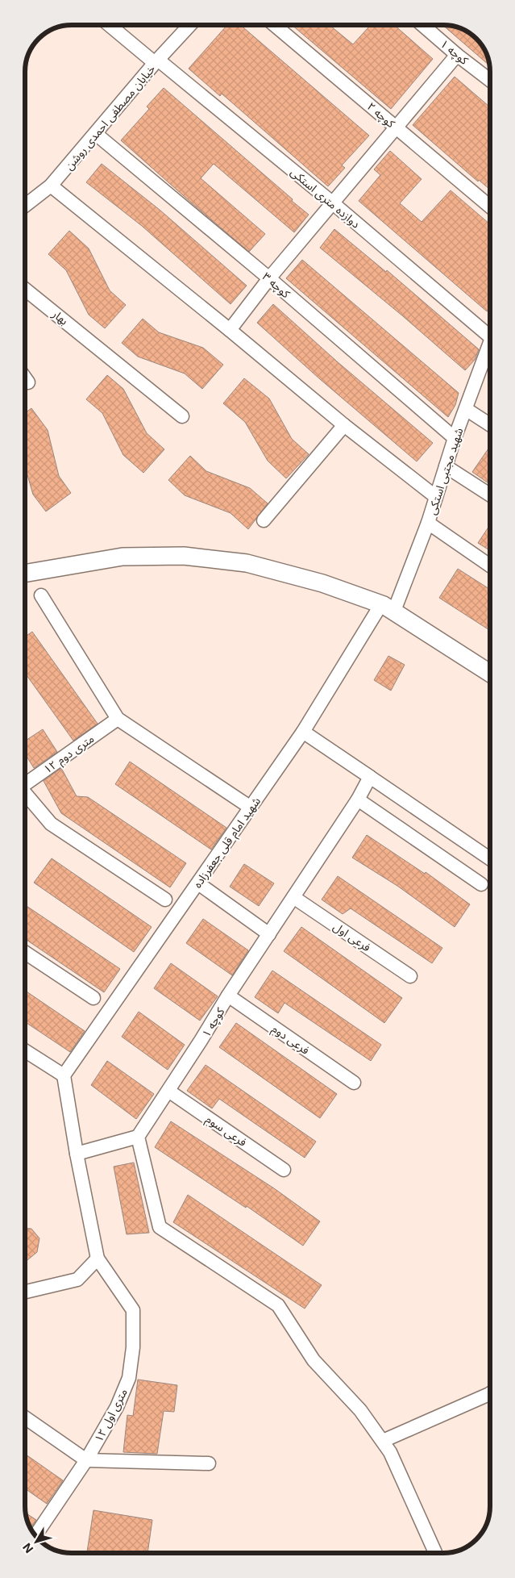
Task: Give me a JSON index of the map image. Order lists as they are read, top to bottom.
{
  "streets": {
    "street": [
      "کوچه ۱",
      "کوچه ۲",
      "خیابان مصطفی احمدی روشن",
      "دوازده متری استکی",
      "کوچه ۳",
      "بهار",
      "شهید مجتبی استکی",
      "۱۲ متری دوم",
      "شهید امام قلی جعفرزاده",
      "فرعی اول",
      "فرعی دوم",
      "فرعی سوم",
      "۱۲ متری اول"
    ]
  },
  "crossings": [
    ["کوچه ۱", "فرعی اول"],
    ["کوچه ۱", "فرعی دوم"],
    ["کوچه ۱", "فرعی سوم"],
    ["خیابان مصطفی احمدی روشن", "دوازده متری استکی"],
    ["خیابان مصطفی احمدی روشن", "کوچه ۳"],
    ["کوچه ۳", "شهید مجتبی استکی"],
    ["شهید مجتبی استکی", "شهید امام قلی جعفرزاده"]
  ],
  "north": "bottom left"
}
